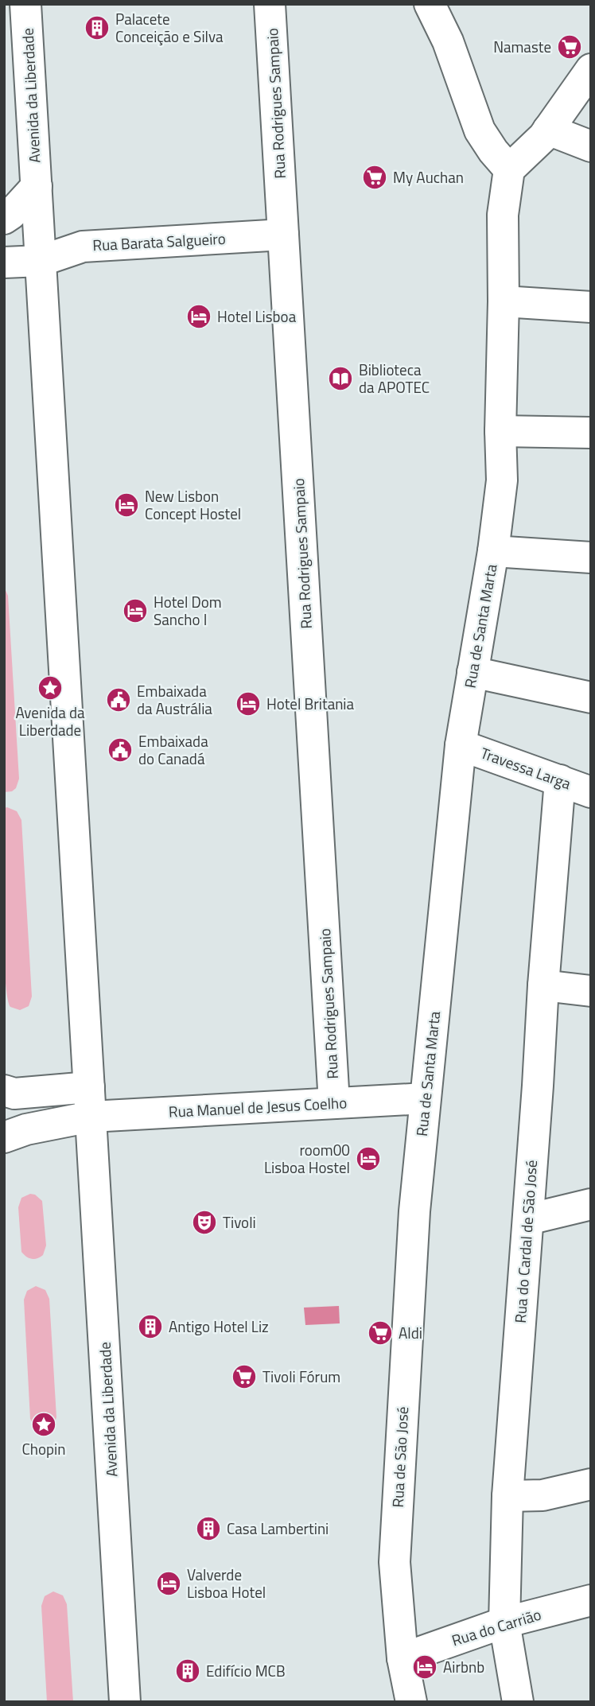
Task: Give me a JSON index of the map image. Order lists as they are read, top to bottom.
{
  "streets": {
    "street": [
      "Avenida da Liberdade",
      "Rua Rodrigues Sampaio",
      "Rua Barata Salgueiro",
      "Rua de Santa Marta",
      "Travessa Larga",
      "Rua Manuel de Jesus Coelho",
      "Rua do Cardal de São José",
      "Rua de São José",
      "Rua do Carrião"
    ]
  },
  "crossings": [
    ["Avenida da Liberdade", "Rua Barata Salgueiro"],
    ["Avenida da Liberdade", "Rua Manuel de Jesus Coelho"],
    ["Rua Rodrigues Sampaio", "Rua Barata Salgueiro"],
    ["Rua Rodrigues Sampaio", "Rua Manuel de Jesus Coelho"],
    ["Rua de Santa Marta", "Travessa Larga"],
    ["Rua de Santa Marta", "Rua Manuel de Jesus Coelho"],
    ["Rua de Santa Marta", "Rua de São José"],
    ["Travessa Larga", "Rua do Cardal de São José"],
    ["Rua do Cardal de São José", "Rua do Carrião"],
    ["Rua de São José", "Rua do Carrião"]
  ],
  "places": {
    "building": [
      "Palacete Conceição e Silva",
      "Antigo Hotel Liz",
      "Casa Lambertini",
      "Edifício MCB"
    ],
    "supermarket": [
      "Namaste",
      "My Auchan",
      "Aldi",
      "Tivoli Fórum"
    ],
    "hotel": [
      "Hotel Lisboa",
      "New Lisbon Concept Hostel",
      "Hotel Dom Sancho I",
      "Hotel Britania",
      "room00 Lisboa Hostel",
      "Valverde Lisboa Hotel",
      "Airbnb"
    ],
    "library": ["Biblioteca da APOTEC"],
    "place": ["Avenida da Liberdade", "Chopin"],
    "public building": ["Embaixada da Austrália", "Embaixada do Canadá"],
    "theatre": ["Tivoli"]
  }
}
